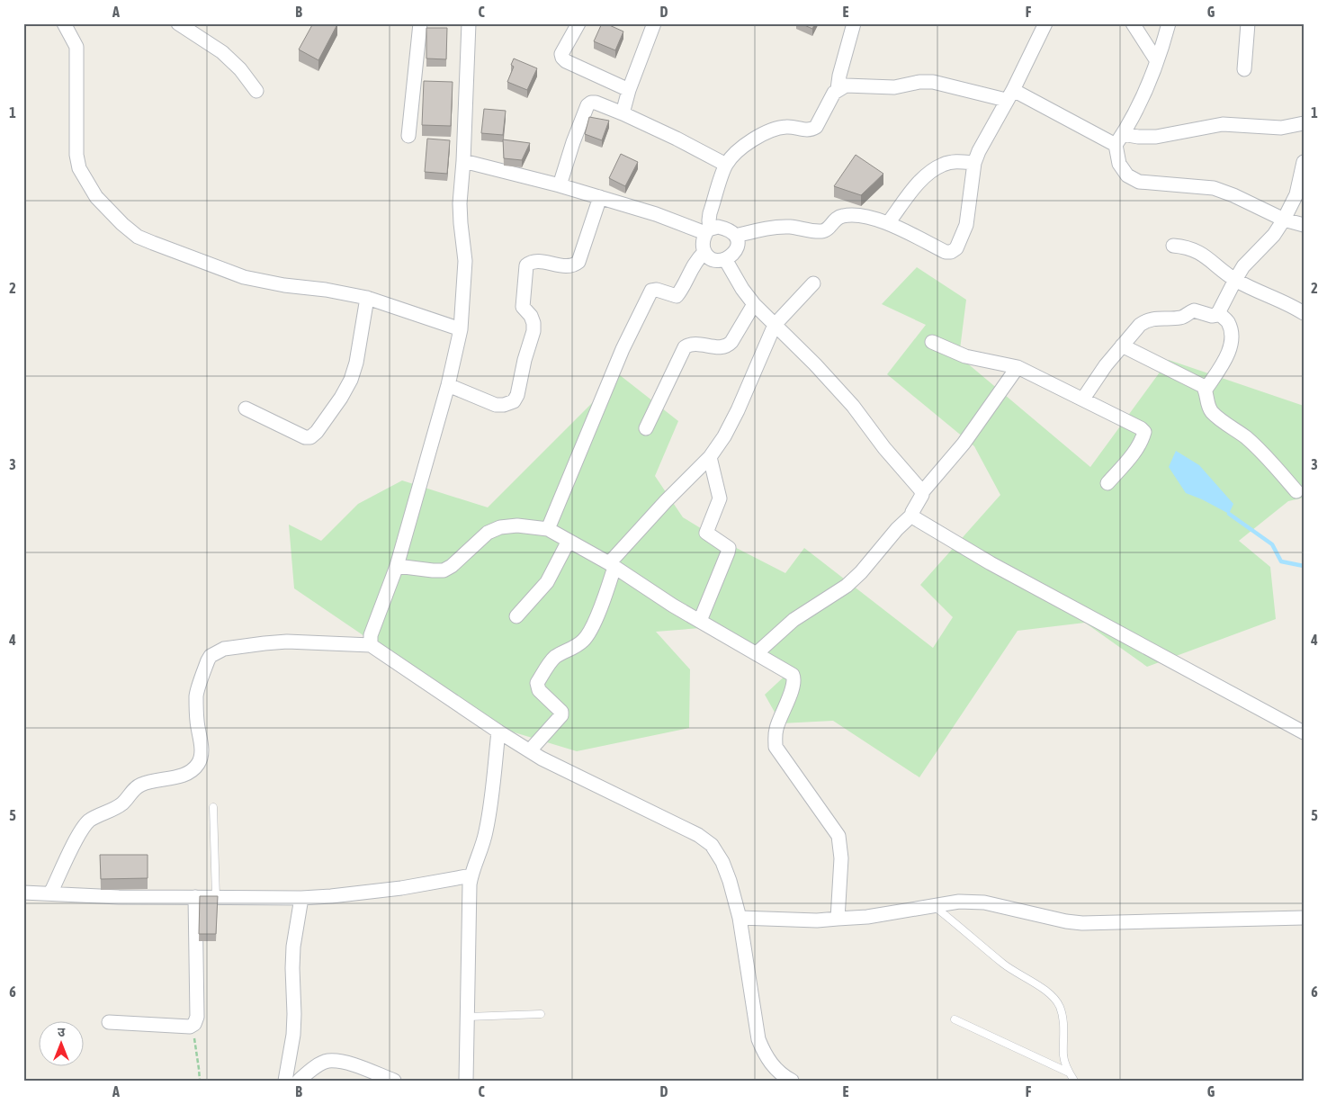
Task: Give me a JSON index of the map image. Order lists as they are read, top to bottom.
{
  "north": "top",
  "grid": {
    "columns": [
      "A",
      "B",
      "C",
      "D",
      "E",
      "F",
      "G"
    ],
    "rows": [
      "1",
      "2",
      "3",
      "4",
      "5",
      "6"
    ]
  }
}
